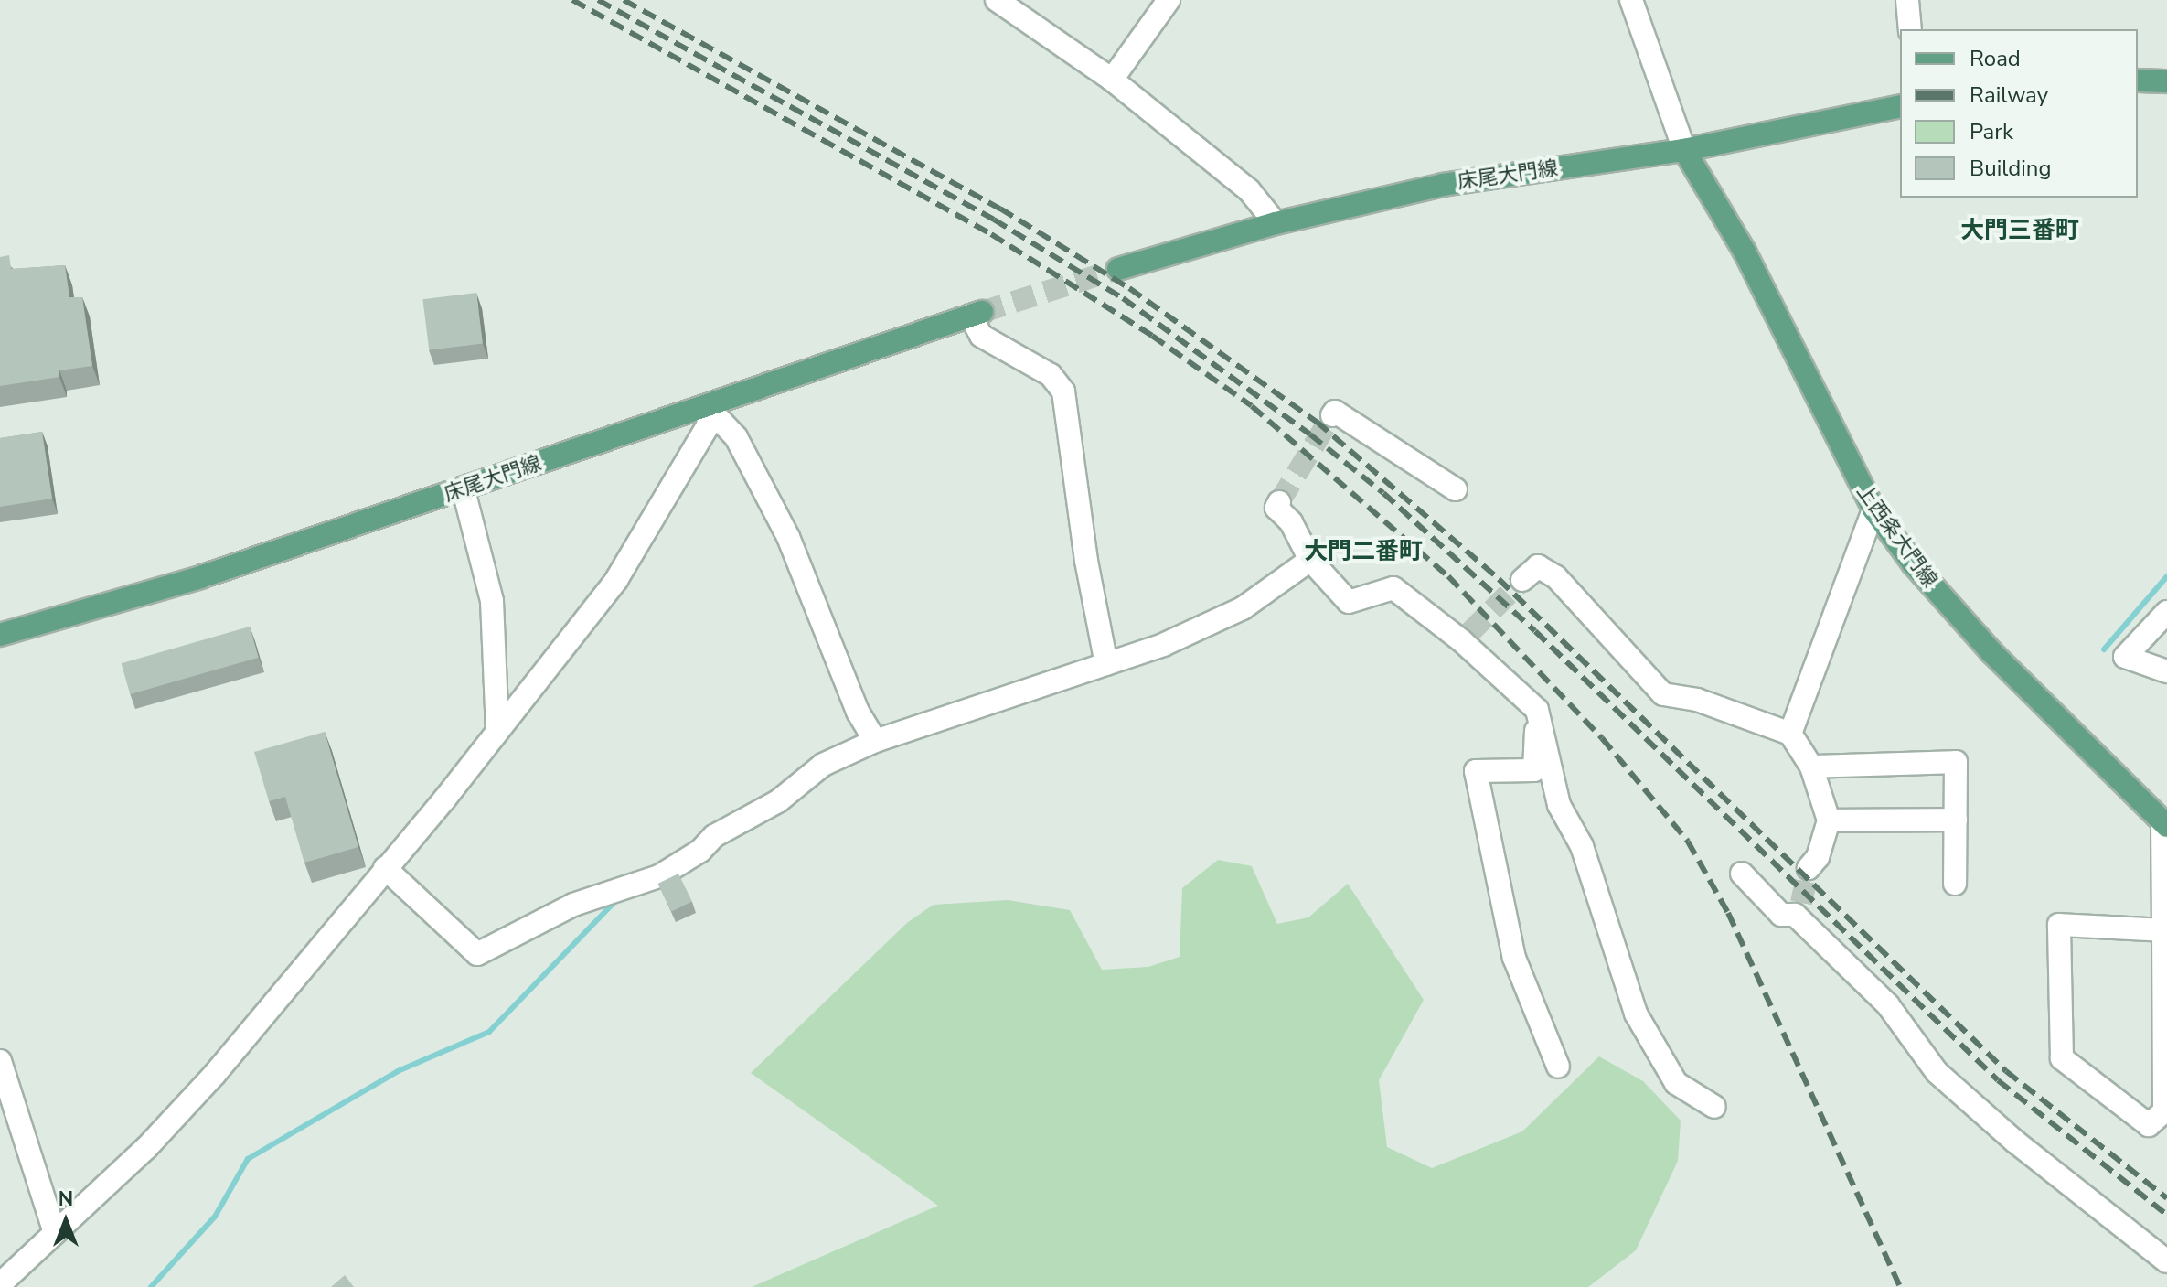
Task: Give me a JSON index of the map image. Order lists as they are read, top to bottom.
{
  "streets": {
    "main road": ["床尾大門線", "上西条大門線"]
  },
  "crossings": [
    ["床尾大門線", "上西条大門線"]
  ],
  "districts": ["大門三番町", "大門二番町"],
  "legend": [
    "Road",
    "Railway",
    "Park",
    "Building"
  ],
  "north": "top"
}
